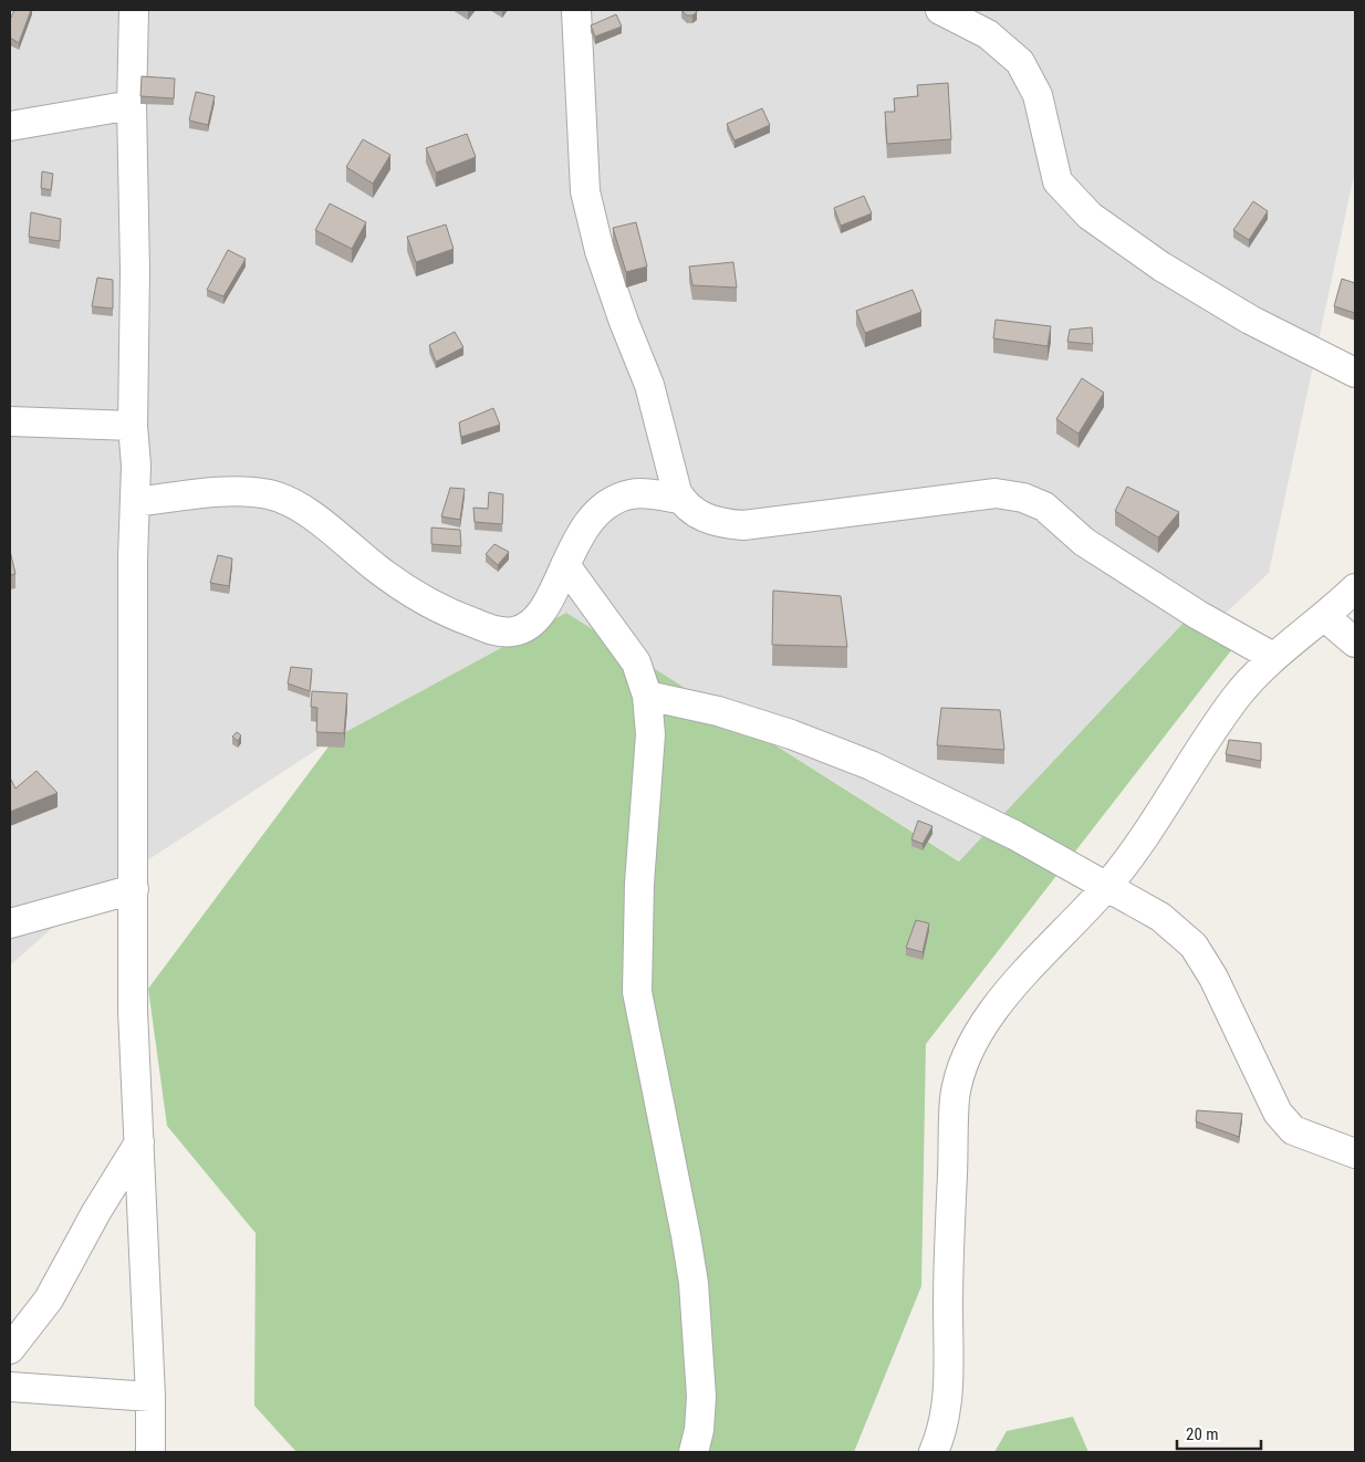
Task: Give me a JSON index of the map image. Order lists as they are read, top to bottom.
{
  "scale_bar": "20 m"
}
